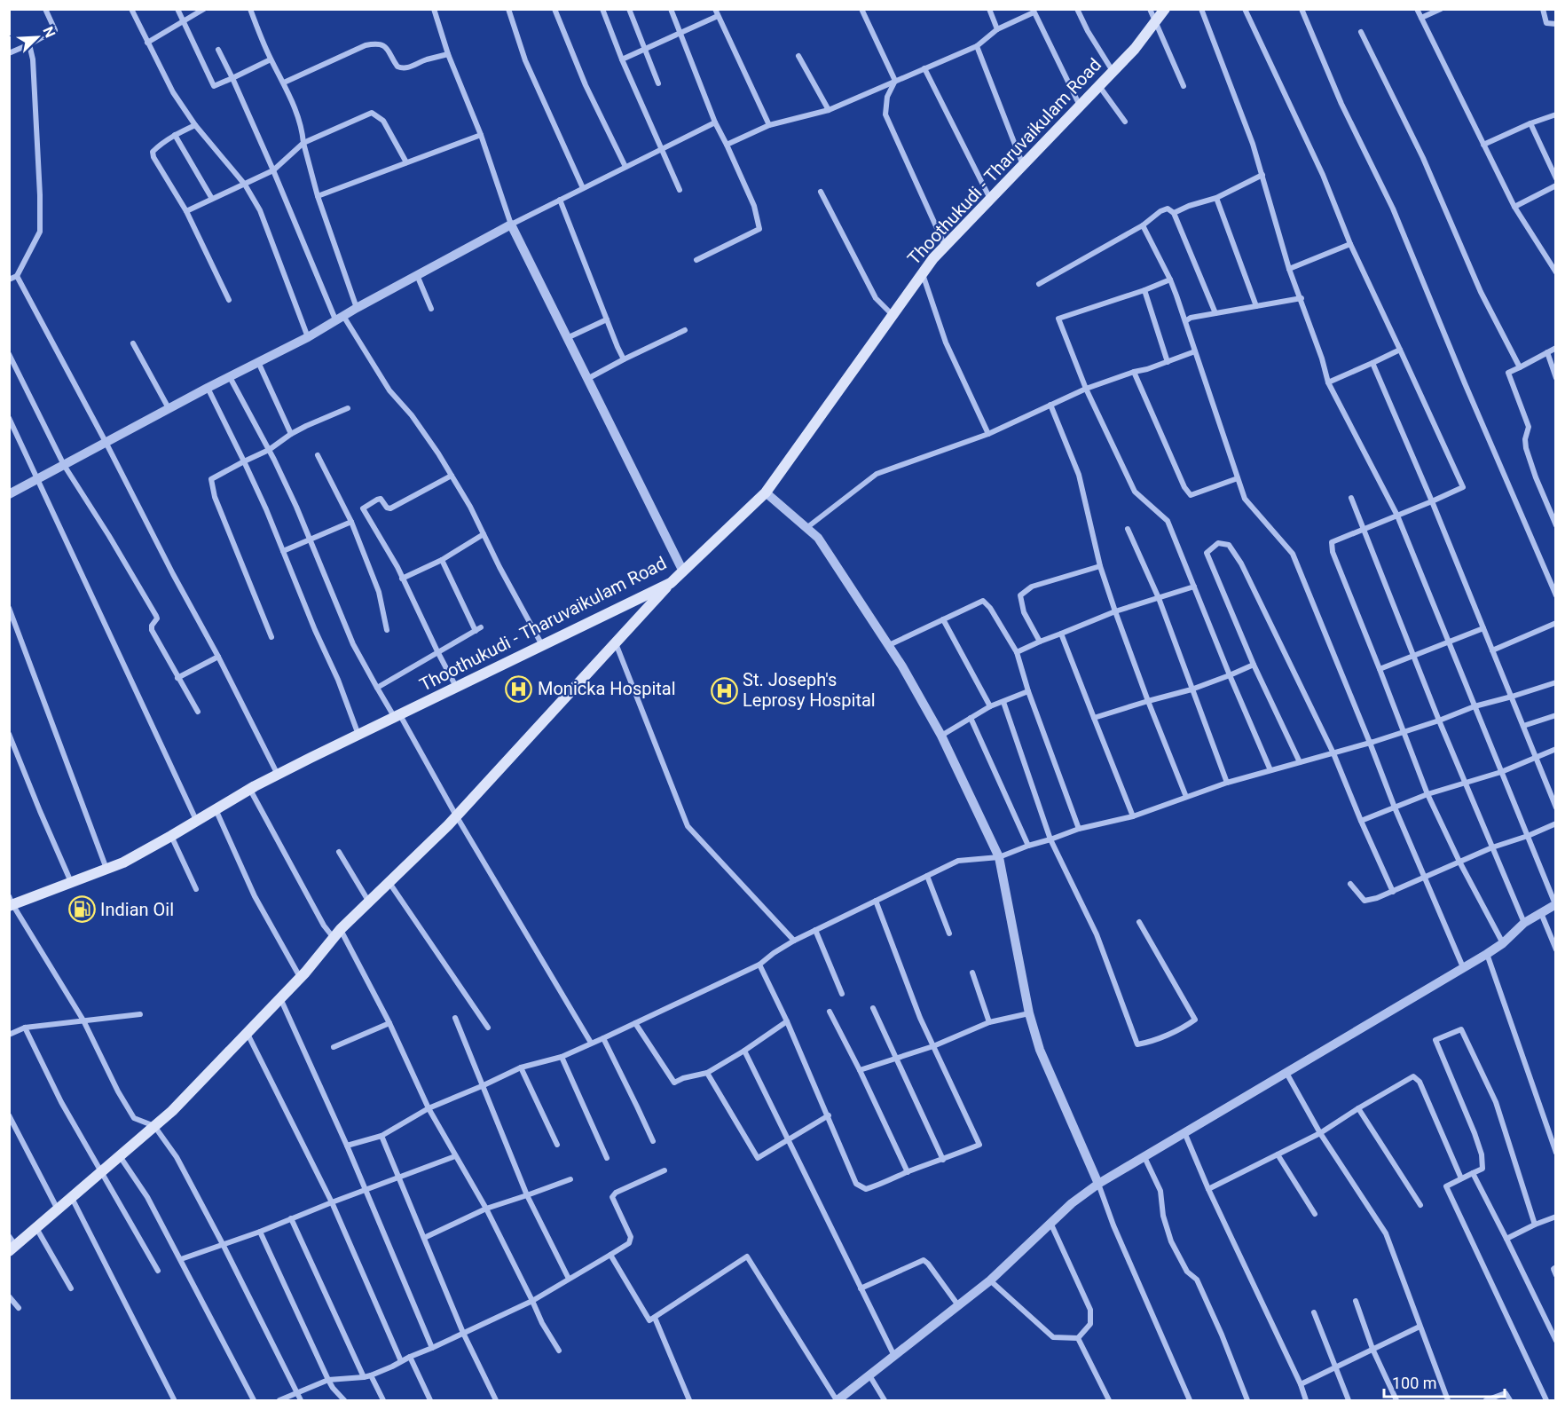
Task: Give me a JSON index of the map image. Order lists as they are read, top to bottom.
{
  "streets": {
    "main road": ["Thoothukudi - Tharuvaikulam Road"]
  },
  "places": {
    "hospital": ["Monicka Hospital", "St. Joseph's Leprosy Hospital"],
    "fuel station": ["Indian Oil"]
  },
  "scale_bar": "100 m",
  "north": "top right"
}
